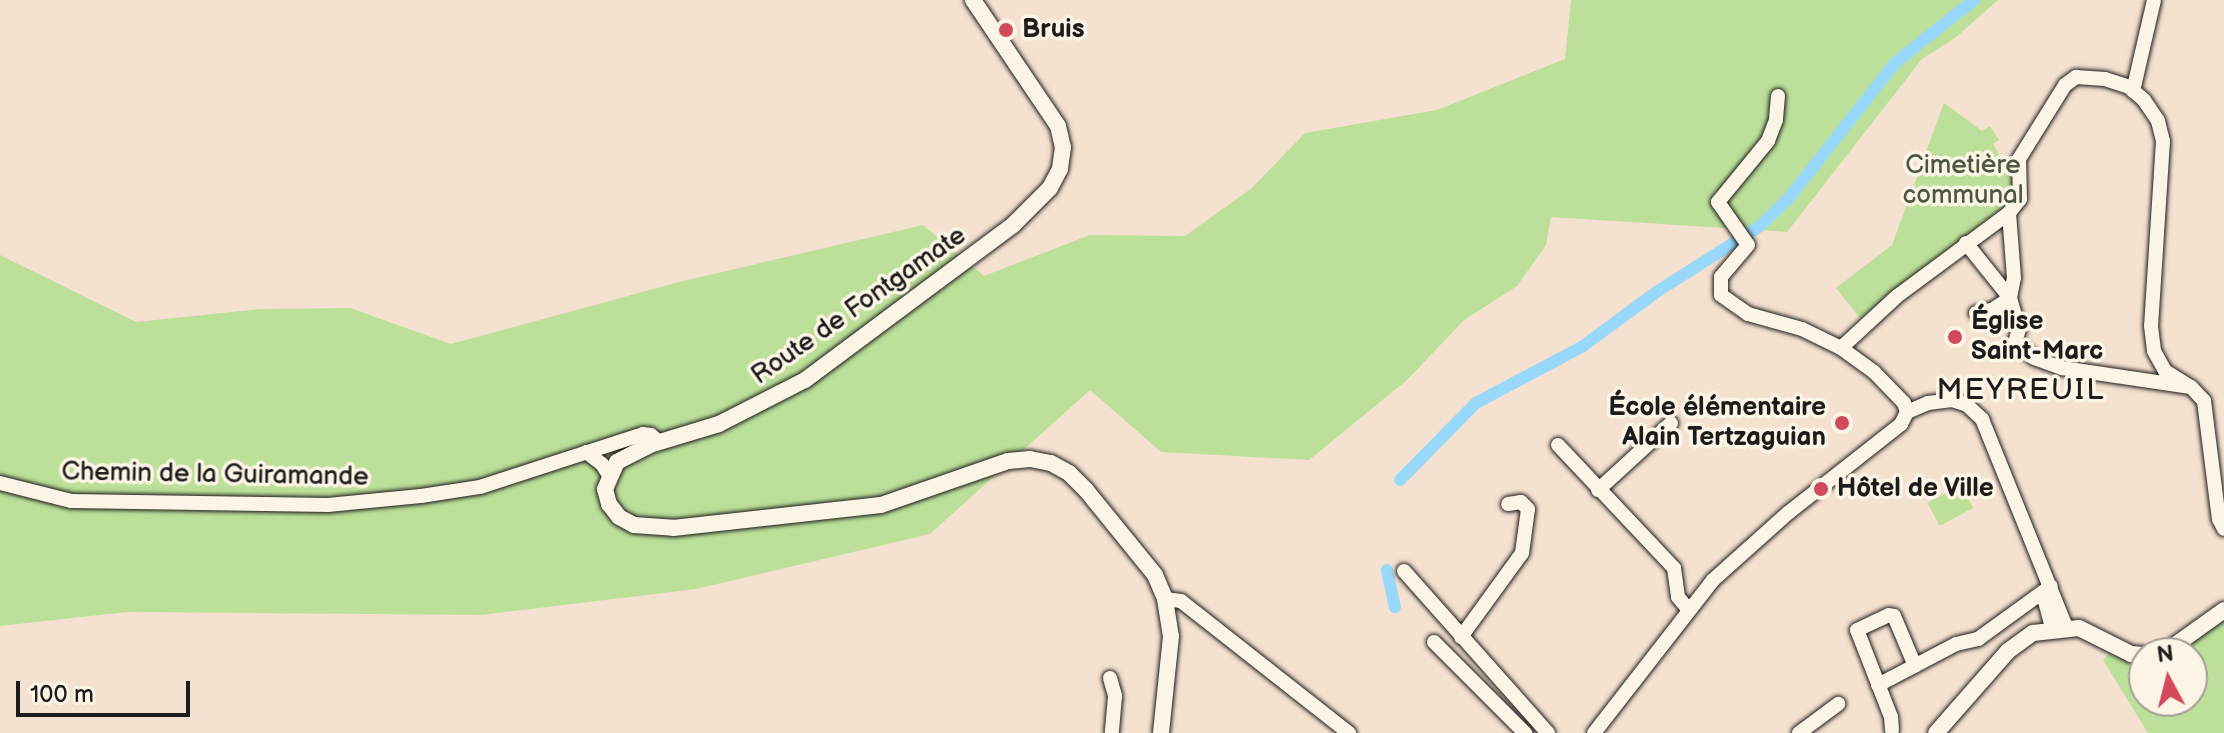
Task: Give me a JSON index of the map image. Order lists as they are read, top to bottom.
{
  "streets": {
    "street": ["Route de Fontgamate", "Chemin de la Guiramande"]
  },
  "crossings": [
    ["Route de Fontgamate", "Chemin de la Guiramande"]
  ],
  "districts": ["MEYREUIL"],
  "parks": ["Cimetière communal"],
  "places": [
    "Bruis",
    "Église Saint-Marc",
    "École élémentaire Alain Tertzaguian",
    "Hôtel de Ville"
  ],
  "scale_bar": "100 m",
  "north": "top"
}
